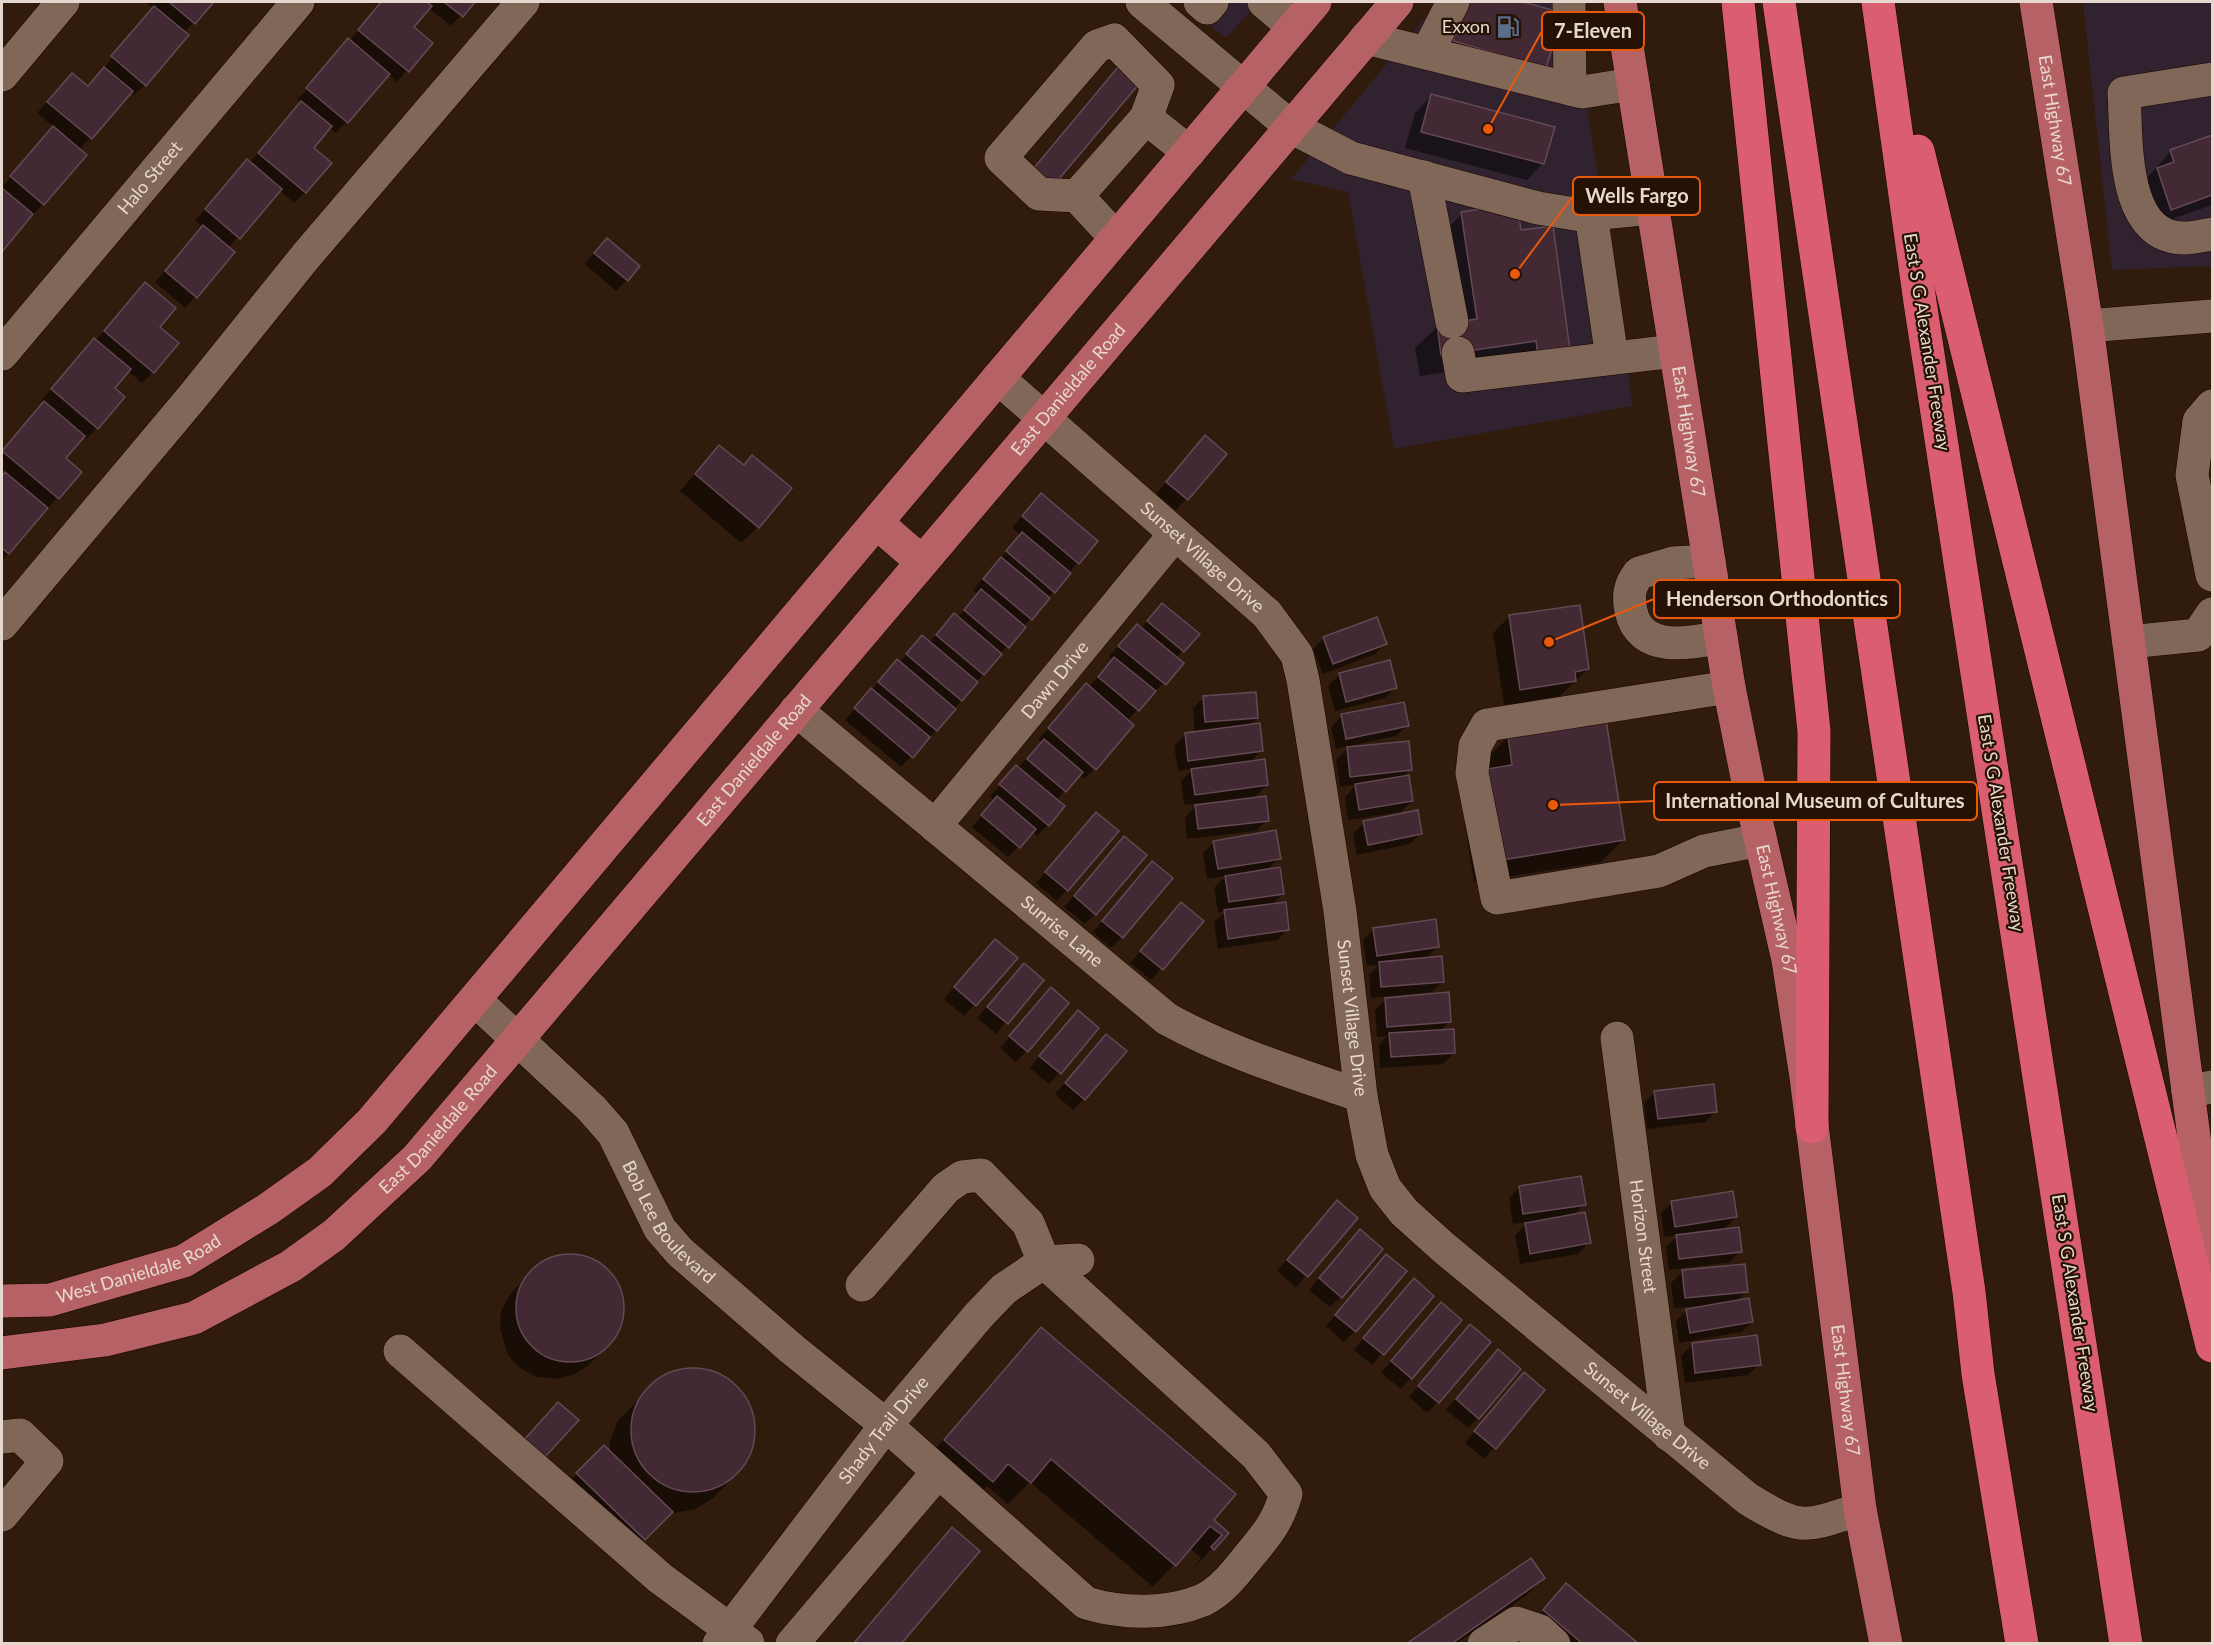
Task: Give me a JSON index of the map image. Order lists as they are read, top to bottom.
{
  "streets": {
    "highway": ["East S G Alexander Freeway"],
    "main road": ["East Highway 67", "East Danieldale Road", "West Danieldale Road"],
    "street": [
      "Halo Street",
      "Sunset Village Drive",
      "Dawn Drive",
      "Sunrise Lane",
      "Bob Lee Boulevard",
      "Horizon Street",
      "Shady Trail Drive"
    ]
  },
  "crossings": [
    ["East Highway 67", "Sunset Village Drive"],
    ["East Danieldale Road", "Sunset Village Drive"],
    ["East Danieldale Road", "Sunrise Lane"],
    ["East Danieldale Road", "Bob Lee Boulevard"],
    ["Sunset Village Drive", "Dawn Drive"],
    ["Sunset Village Drive", "Sunrise Lane"],
    ["Sunset Village Drive", "Horizon Street"],
    ["Dawn Drive", "Sunrise Lane"],
    ["Bob Lee Boulevard", "West Danieldale Road"],
    ["Bob Lee Boulevard", "Shady Trail Drive"]
  ],
  "places": {
    "fuel station": ["Exxon"],
    "other": [
      "7-Eleven",
      "Wells Fargo",
      "Henderson Orthodontics",
      "International Museum of Cultures"
    ]
  }
}
